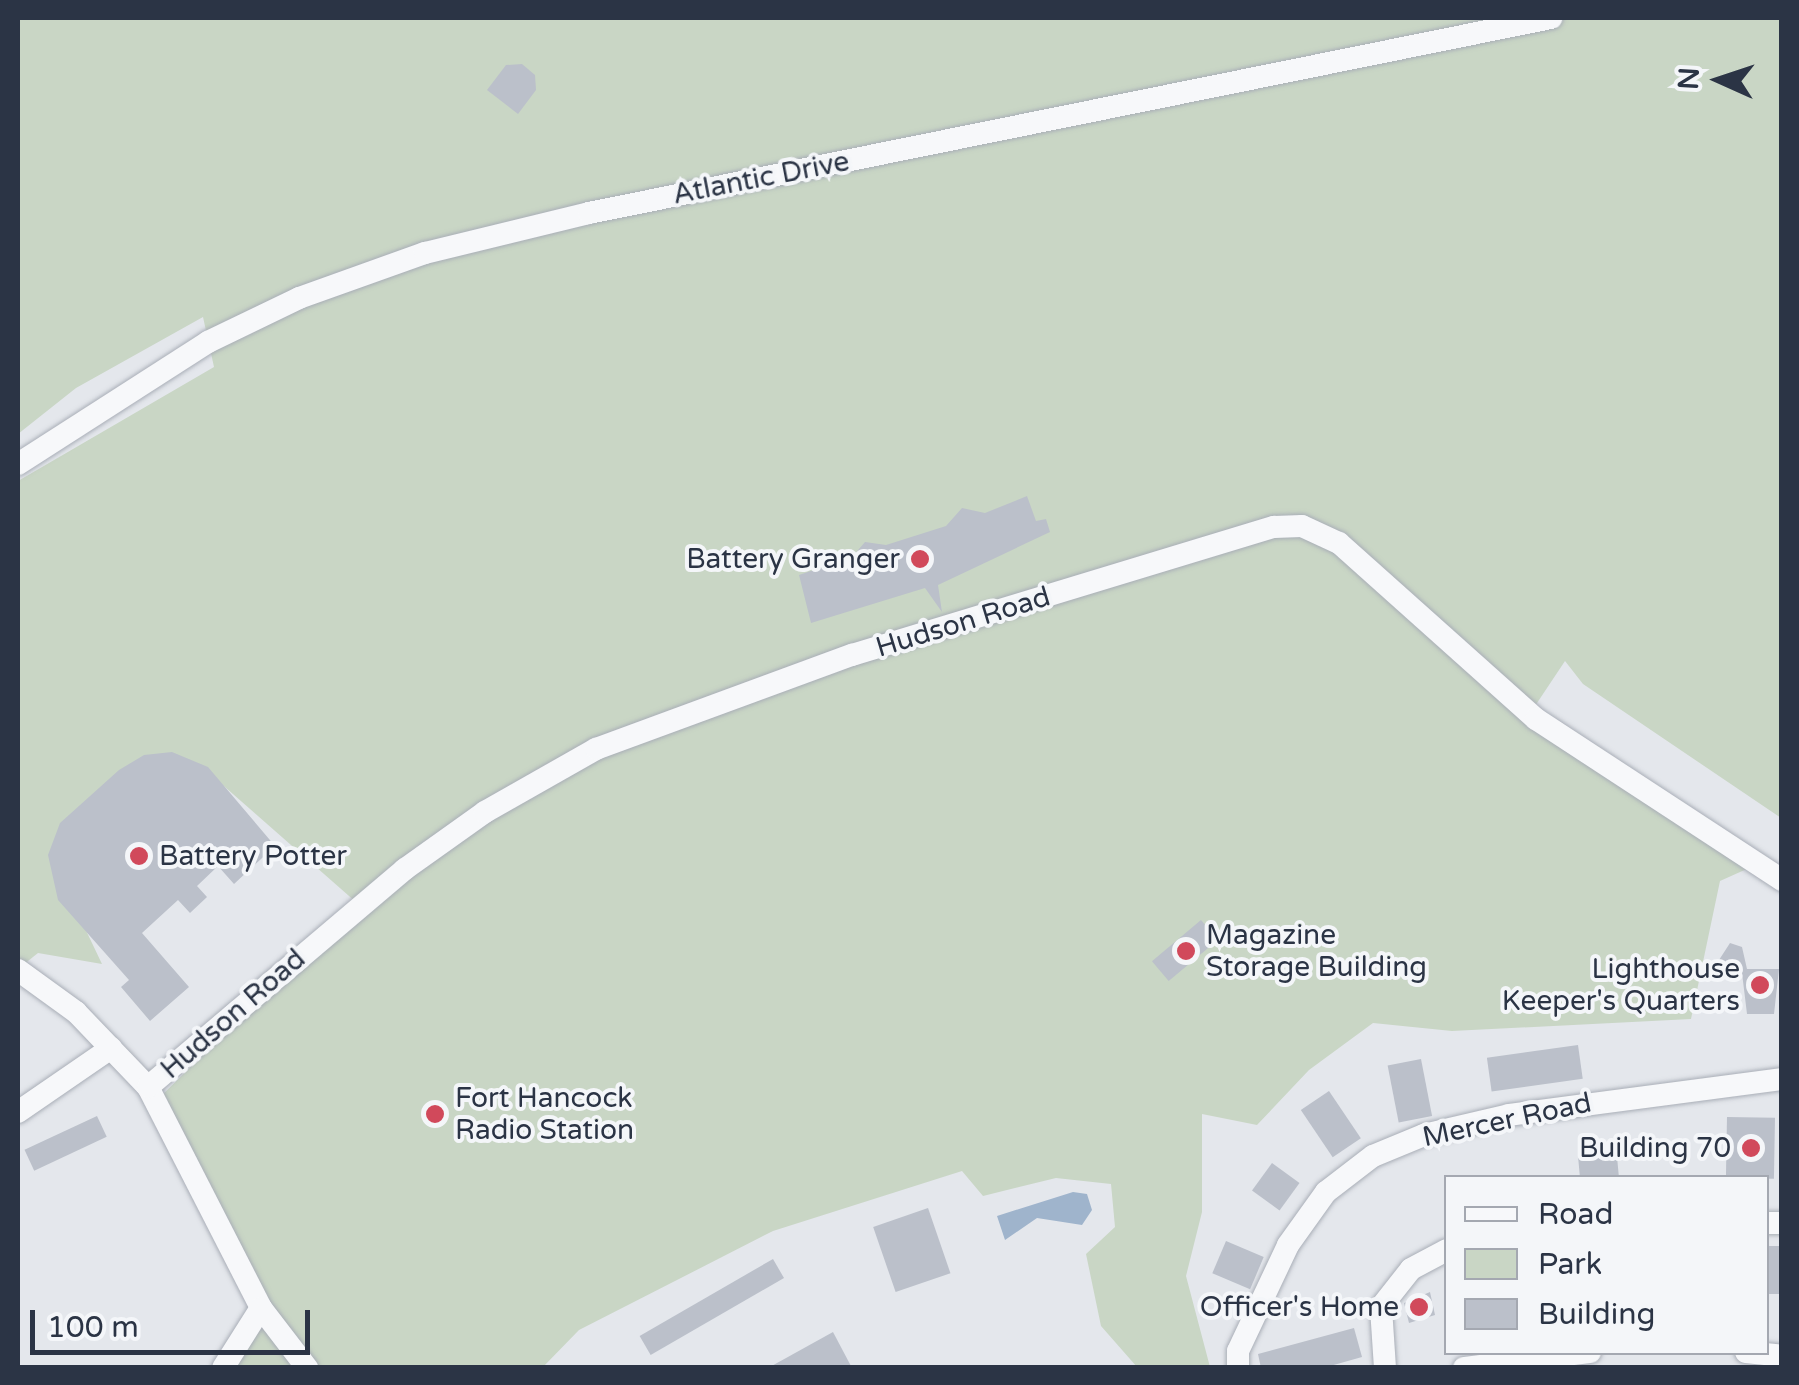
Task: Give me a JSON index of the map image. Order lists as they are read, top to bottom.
{
  "streets": {
    "street": ["Atlantic Drive", "Hudson Road", "Mercer Road"]
  },
  "places": [
    "Battery Granger",
    "Battery Potter",
    "Magazine Storage Building",
    "Lighthouse Keeper's Quarters",
    "Fort Hancock Radio Station",
    "Building 70",
    "Officer's Home"
  ],
  "legend": ["Road", "Park", "Building"],
  "scale_bar": "100 m",
  "north": "left"
}
